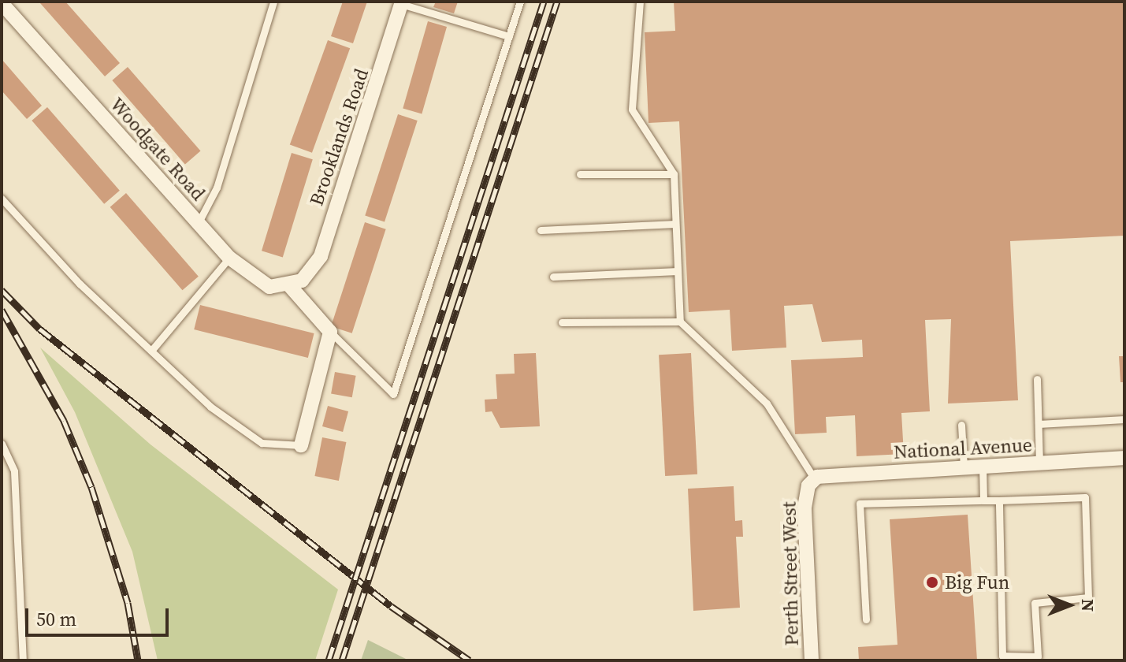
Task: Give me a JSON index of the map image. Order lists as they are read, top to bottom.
{
  "streets": {
    "street": [
      "Brooklands Road",
      "Woodgate Road",
      "National Avenue",
      "Perth Street West"
    ]
  },
  "crossings": [
    ["Brooklands Road", "Woodgate Road"],
    ["National Avenue", "Perth Street West"]
  ],
  "places": ["Big Fun"],
  "scale_bar": "50 m",
  "north": "right"
}
